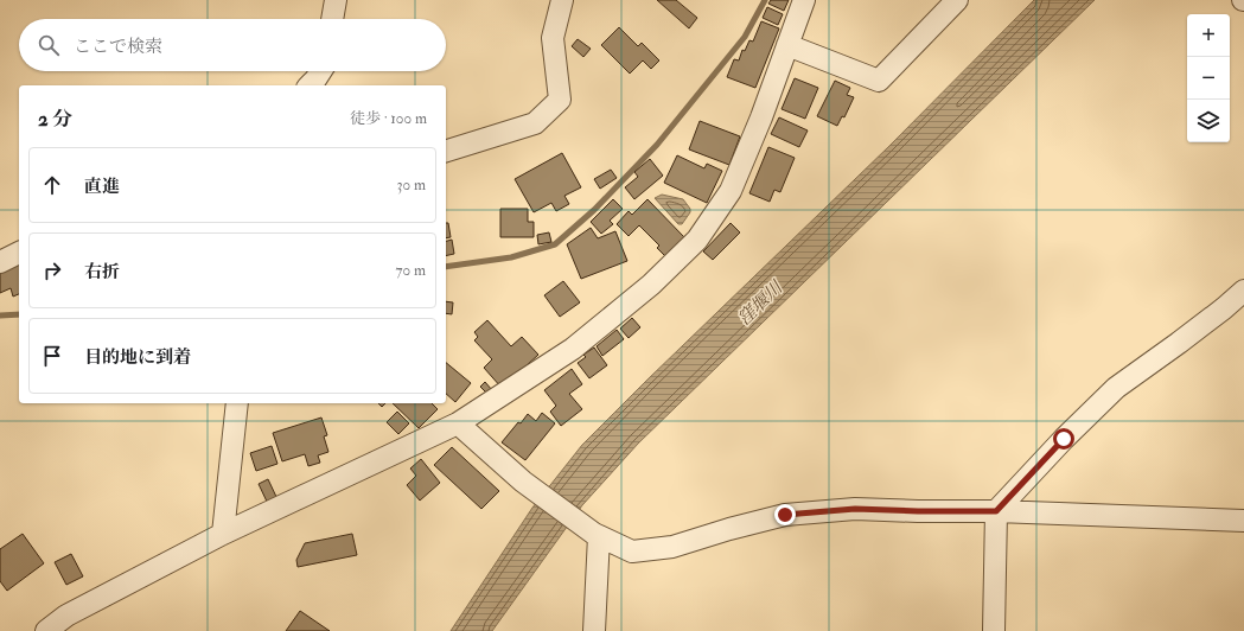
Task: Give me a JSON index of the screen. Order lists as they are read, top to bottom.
{
  "water": ["窪堰川"],
  "page": {
    "map_buttons": ["+", "−"],
    "search": "ここで検索",
    "heading": ["2 分", "徒歩 · 100 m"],
    "list": [
      ["直進", "30 m"],
      ["右折", "70 m"],
      "目的地に到着"
    ]
  }
}
